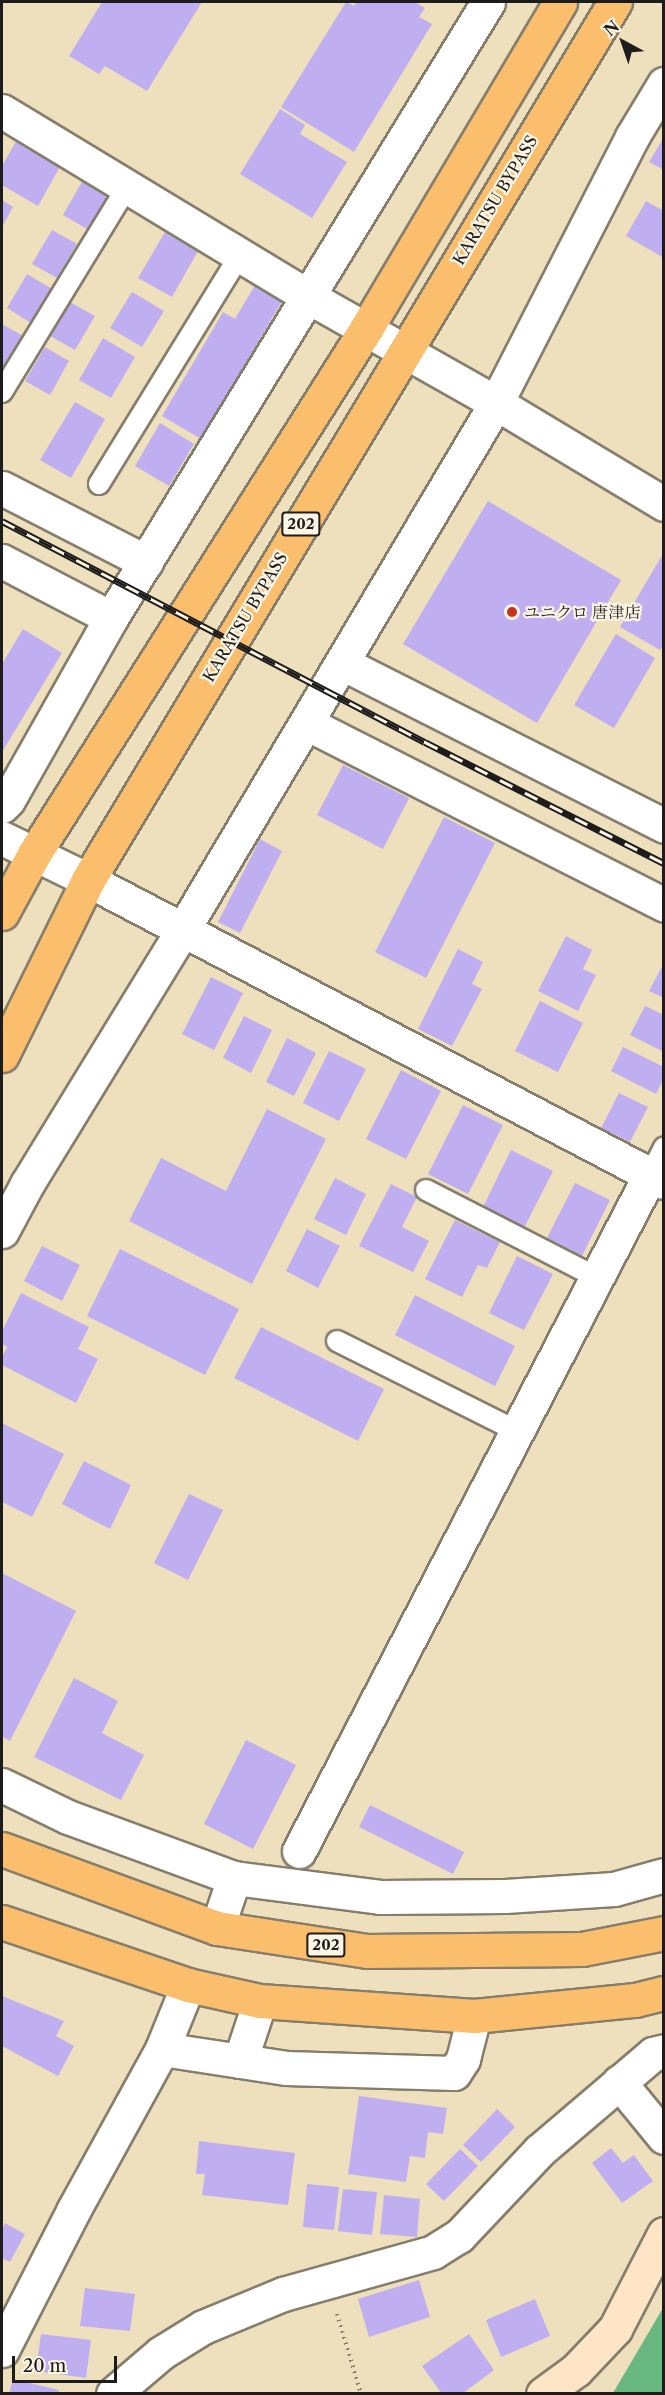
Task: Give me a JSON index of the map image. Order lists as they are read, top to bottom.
{
  "streets": {
    "highway": ["KARATSU BYPASS", "202"]
  },
  "places": ["ユニクロ 唐津店"],
  "scale_bar": "20 m",
  "north": "top left"
}
